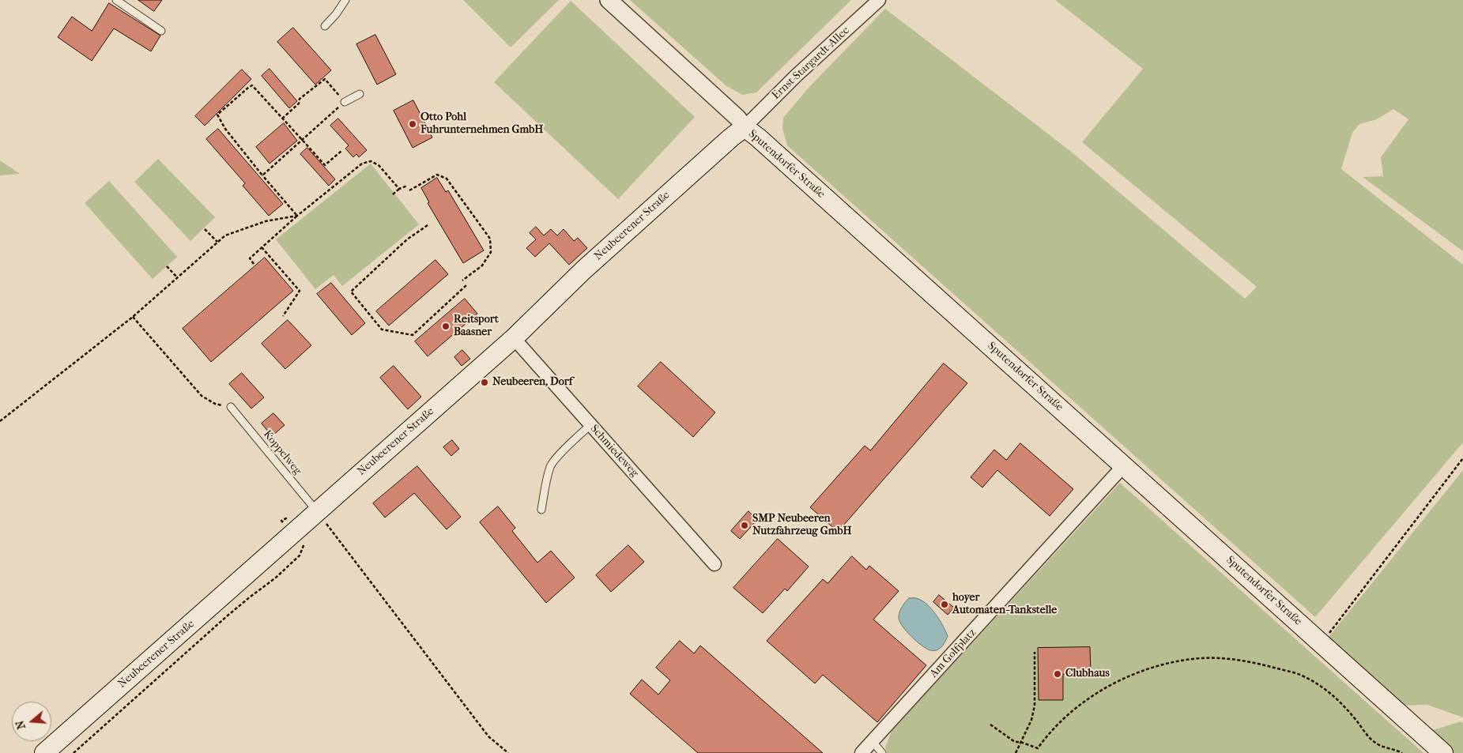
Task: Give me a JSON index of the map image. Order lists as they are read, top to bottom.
{
  "streets": {
    "main road": ["Sputendorfer Straße", "Neubeerener Straße"],
    "street": ["Ernst-Stargardt-Allee", "Schmiedeweg", "Am Golfplatz"],
    "lane": ["Koppelweg"]
  },
  "crossings": [
    ["Ernst-Stargardt-Allee", "Sputendorfer Straße"],
    ["Ernst-Stargardt-Allee", "Neubeerener Straße"],
    ["Sputendorfer Straße", "Neubeerener Straße"],
    ["Sputendorfer Straße", "Am Golfplatz"],
    ["Neubeerener Straße", "Schmiedeweg"],
    ["Neubeerener Straße", "Koppelweg"]
  ],
  "places": [
    "Otto Pohl Fuhrunternehmen GmbH",
    "Reitsport Baasner",
    "Neubeeren, Dorf",
    "SMP Neubeeren Nutzfahrzeug GmbH",
    "hoyer Automaten-Tankstelle",
    "Clubhaus"
  ],
  "north": "left"
}
